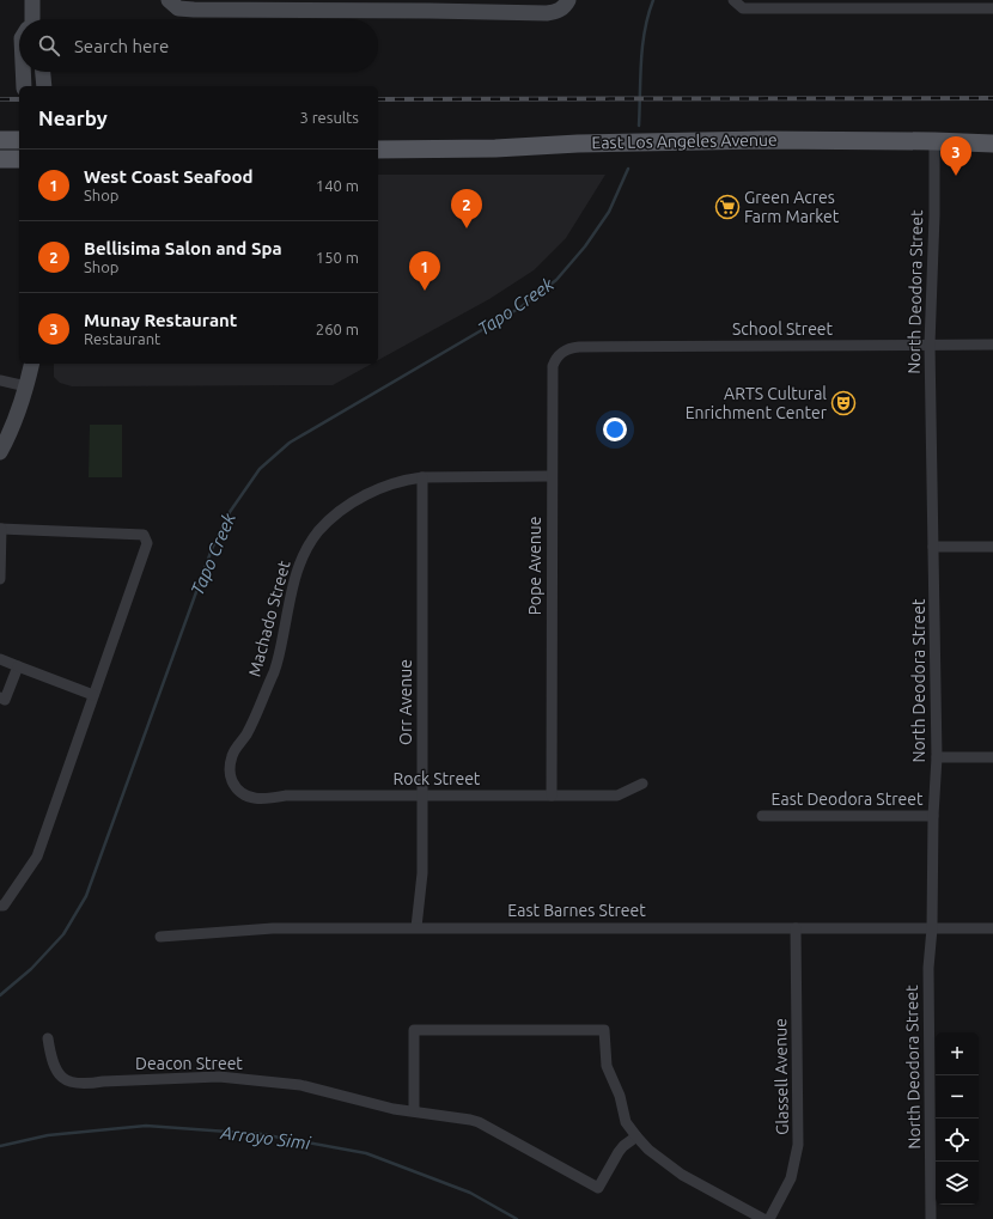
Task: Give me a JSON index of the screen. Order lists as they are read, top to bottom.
{
  "streets": {
    "main road": ["East Los Angeles Avenue"],
    "street": [
      "North Deodora Street",
      "School Street",
      "Pope Avenue",
      "Machado Street",
      "Orr Avenue",
      "Rock Street",
      "East Deodora Street",
      "East Barnes Street",
      "Deacon Street",
      "Glassell Avenue"
    ]
  },
  "crossings": [
    ["East Los Angeles Avenue", "North Deodora Street"],
    ["North Deodora Street", "School Street"],
    ["North Deodora Street", "East Deodora Street"],
    ["North Deodora Street", "East Barnes Street"],
    ["School Street", "Pope Avenue"],
    ["Pope Avenue", "Machado Street"],
    ["Pope Avenue", "Rock Street"],
    ["Machado Street", "Orr Avenue"],
    ["Machado Street", "Rock Street"],
    ["Orr Avenue", "Rock Street"],
    ["Orr Avenue", "East Barnes Street"],
    ["East Barnes Street", "Glassell Avenue"]
  ],
  "water": ["Tapo Creek", "Arroyo Simi"],
  "places": {
    "supermarket": ["Green Acres Farm Market"],
    "theatre": ["ARTS Cultural Enrichment Center"]
  },
  "page": {
    "search": "Search here",
    "heading": ["Nearby", "3 results"],
    "pins": ["3", "2", "1"],
    "list": [
      {
        "mark": "1",
        "name": "West Coast Seafood",
        "note": "Shop",
        "value": "140 m"
      },
      {
        "mark": "2",
        "name": "Bellisima Salon and Spa",
        "note": "Shop",
        "value": "150 m"
      },
      {
        "mark": "3",
        "name": "Munay Restaurant",
        "note": "Restaurant",
        "value": "260 m"
      }
    ],
    "map_buttons": ["+", "−"]
  }
}
